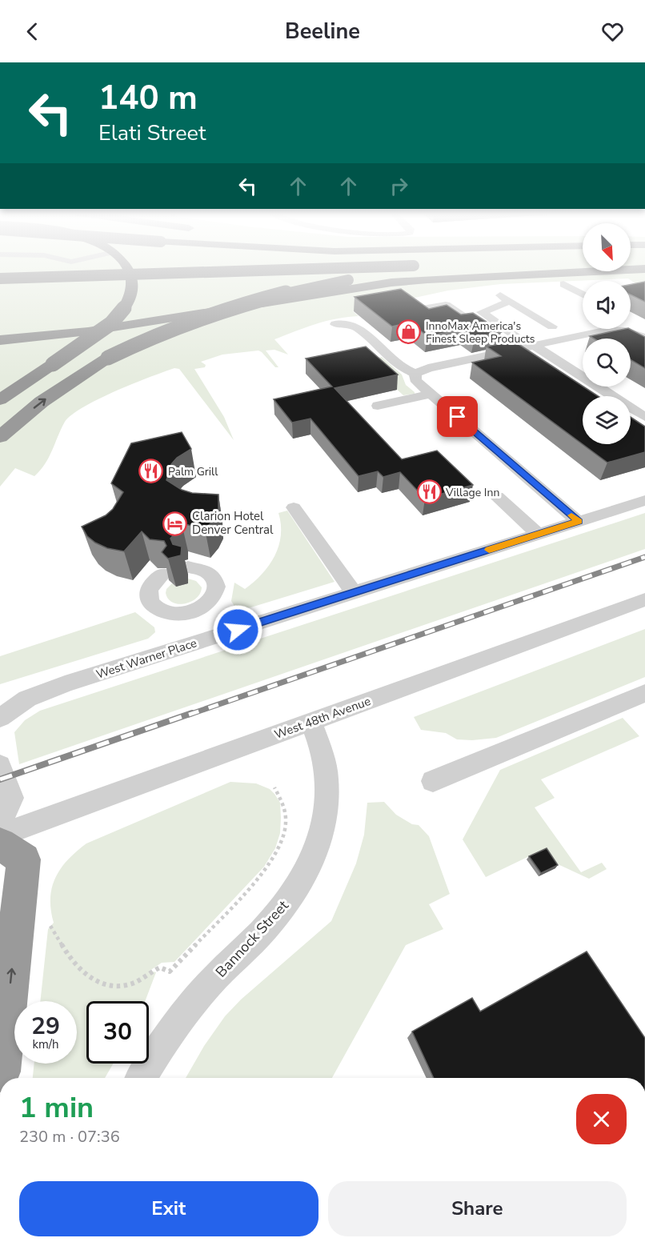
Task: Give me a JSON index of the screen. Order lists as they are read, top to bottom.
{
  "streets": {
    "street": ["West Warner Place", "West 48th Avenue", "Bannock Street"]
  },
  "crossings": [
    ["West 48th Avenue", "Bannock Street"]
  ],
  "places": {
    "shop": ["InnoMax America's Finest Sleep Products"],
    "restaurant": ["Palm Grill", "Village Inn"],
    "hotel": ["Clarion Hotel Denver Central"]
  },
  "north": "bottom right",
  "page": {
    "header": "Beeline",
    "turn": ["140 m", "Elati Street"],
    "speed": "29 km/h",
    "limit": "30",
    "heading": ["1 min", "230 m · 07:36"],
    "buttons": ["Exit", "Share"]
  }
}
